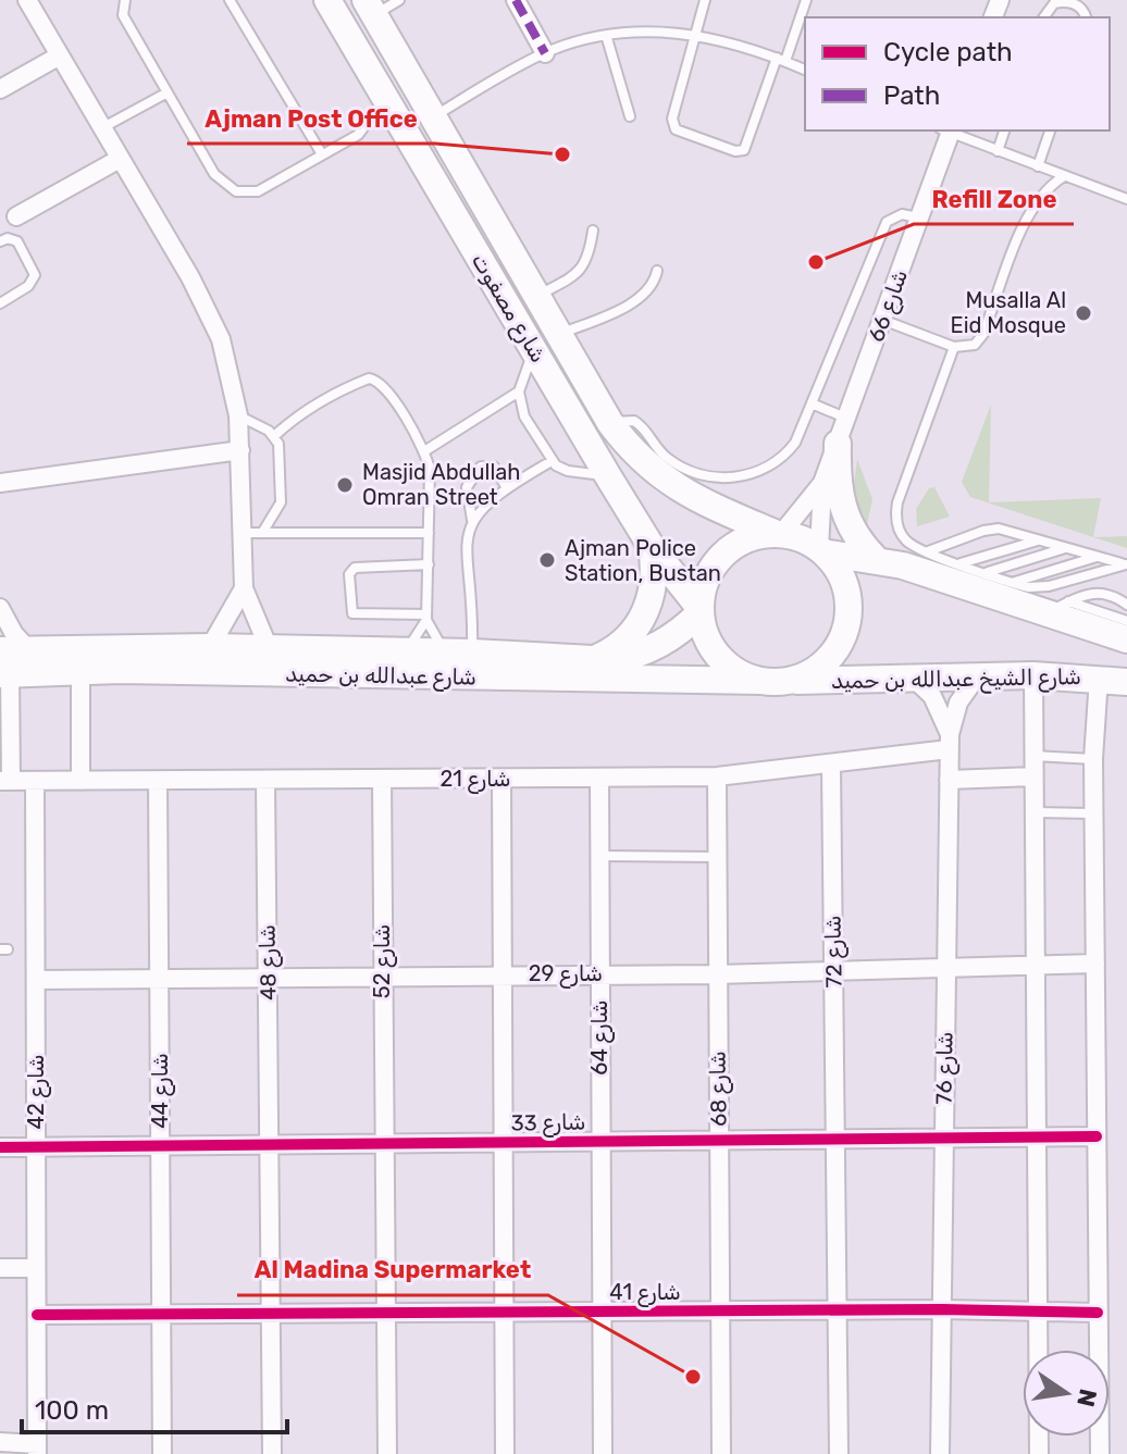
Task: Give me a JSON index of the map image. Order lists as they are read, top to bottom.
{
  "streets": {
    "street": [
      "شارع 66",
      "شارع مصفوت",
      "شارع عبدالله بن حميد",
      "شارع الشيخ عبدالله بن حميد",
      "شارع 21",
      "شارع 72",
      "شارع 52",
      "شارع 48",
      "شارع 29",
      "شارع 64",
      "شارع 76",
      "شارع 68",
      "شارع 44",
      "شارع 42",
      "شارع 33",
      "شارع 41"
    ]
  },
  "crossings": [
    ["شارع 66", "شارع مصفوت"],
    ["شارع 66", "شارع عبدالله بن حميد"],
    ["شارع 66", "شارع الشيخ عبدالله بن حميد"],
    ["شارع مصفوت", "شارع عبدالله بن حميد"],
    ["شارع مصفوت", "شارع الشيخ عبدالله بن حميد"],
    ["شارع عبدالله بن حميد", "شارع الشيخ عبدالله بن حميد"],
    ["شارع الشيخ عبدالله بن حميد", "شارع 76"],
    ["شارع 21", "شارع 72"],
    ["شارع 21", "شارع 52"],
    ["شارع 21", "شارع 48"],
    ["شارع 21", "شارع 64"],
    ["شارع 21", "شارع 76"],
    ["شارع 21", "شارع 68"],
    ["شارع 21", "شارع 44"],
    ["شارع 21", "شارع 42"],
    ["شارع 72", "شارع 29"],
    ["شارع 72", "شارع 33"],
    ["شارع 72", "شارع 41"],
    ["شارع 52", "شارع 29"],
    ["شارع 52", "شارع 33"],
    ["شارع 52", "شارع 41"],
    ["شارع 48", "شارع 29"],
    ["شارع 48", "شارع 33"],
    ["شارع 48", "شارع 41"],
    ["شارع 29", "شارع 64"],
    ["شارع 29", "شارع 76"],
    ["شارع 29", "شارع 68"],
    ["شارع 29", "شارع 44"],
    ["شارع 29", "شارع 42"],
    ["شارع 64", "شارع 33"],
    ["شارع 64", "شارع 41"],
    ["شارع 76", "شارع 33"],
    ["شارع 76", "شارع 41"],
    ["شارع 68", "شارع 33"],
    ["شارع 68", "شارع 41"],
    ["شارع 44", "شارع 33"],
    ["شارع 44", "شارع 41"],
    ["شارع 42", "شارع 33"],
    ["شارع 42", "شارع 41"]
  ],
  "places": [
    "Ajman Post Office",
    "Refill Zone",
    "Musalla Al Eid Mosque",
    "Masjid Abdullah Omran Street",
    "Ajman Police Station, Bustan",
    "Al Madina Supermarket"
  ],
  "legend": ["Cycle path", "Path"],
  "scale_bar": "100 m",
  "north": "right"
}
